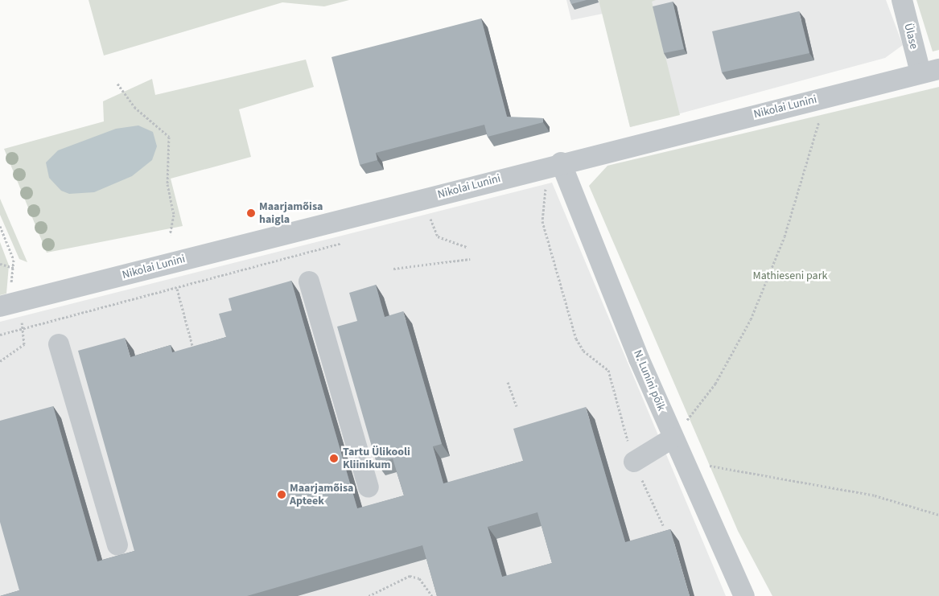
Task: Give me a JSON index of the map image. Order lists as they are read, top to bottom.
{
  "streets": {
    "street": ["Ülase", "Nikolai Lunini", "N. Lunini põik"]
  },
  "crossings": [
    ["Ülase", "Nikolai Lunini"],
    ["Nikolai Lunini", "N. Lunini põik"]
  ],
  "parks": ["Mathieseni park"],
  "places": ["Maarjamõisa haigla", "Tartu Ülikooli Kliinikum", "Maarjamõisa Apteek"]
}
